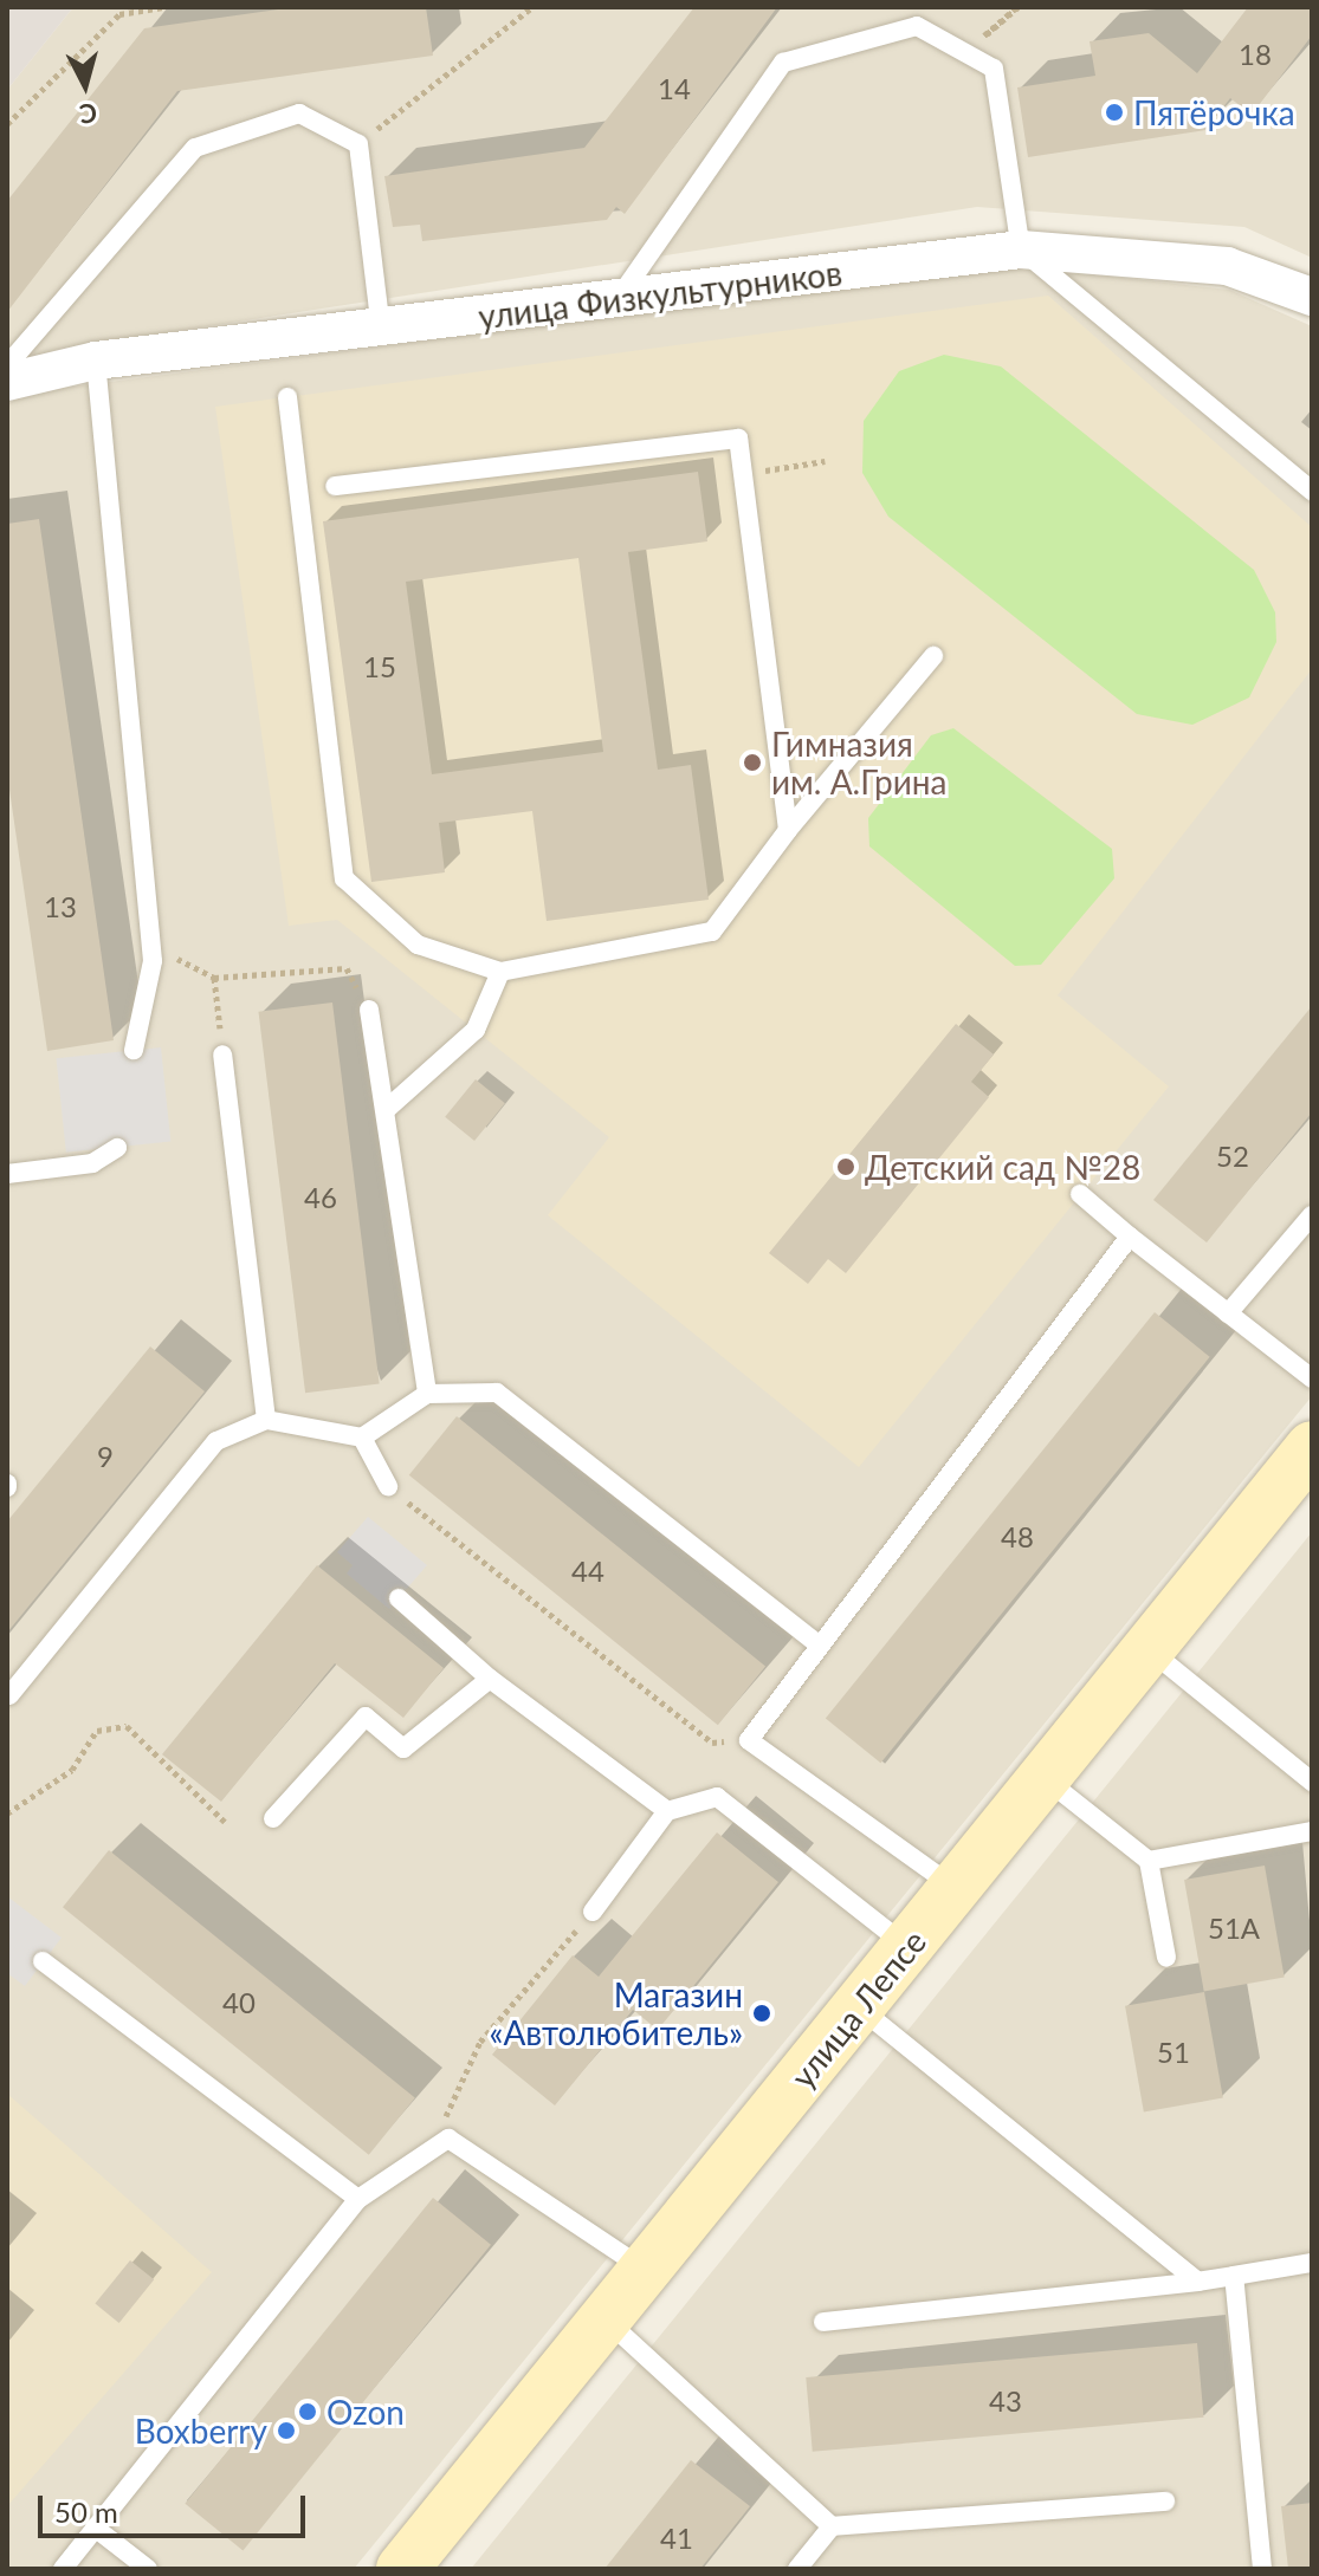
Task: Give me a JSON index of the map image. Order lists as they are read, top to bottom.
{
  "streets": {
    "main road": ["улица Лепсе"],
    "street": ["улица Физкультурников"]
  },
  "places": [
    "Пятёрочка",
    "Гимназия им. А.Грина",
    "Детский сад №28",
    "Магазин «Автолюбитель»",
    "Ozon",
    "Boxberry"
  ],
  "house_numbers": [
    "18",
    "14",
    "15",
    "13",
    "52",
    "46",
    "9",
    "48",
    "44",
    "51А",
    "40",
    "51",
    "43",
    "41"
  ],
  "scale_bar": "50 m",
  "north": "bottom"
}
